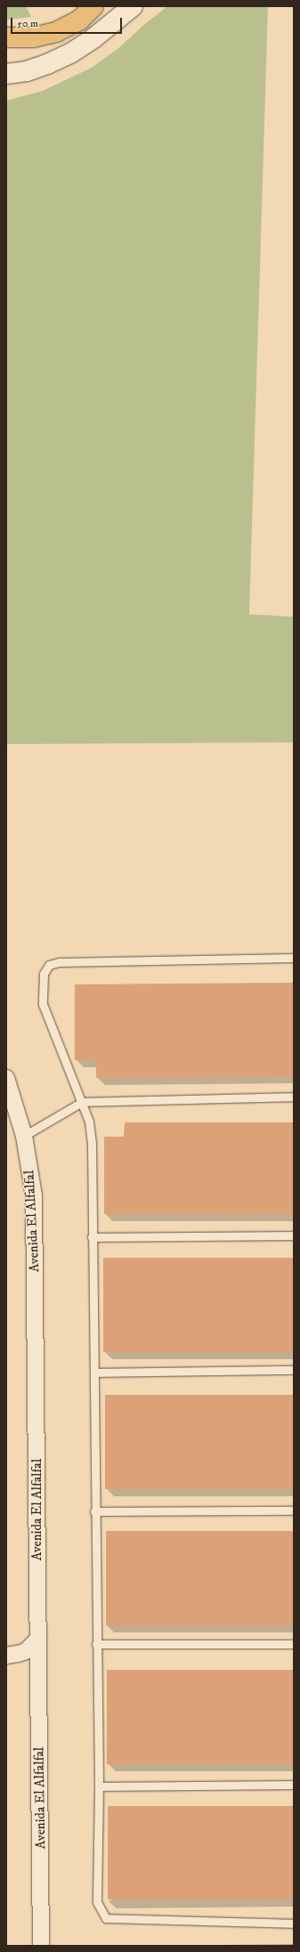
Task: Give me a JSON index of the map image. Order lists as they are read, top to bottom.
{
  "streets": {
    "street": ["Avenida El Alfalfal"]
  },
  "scale_bar": "50 m"
}
